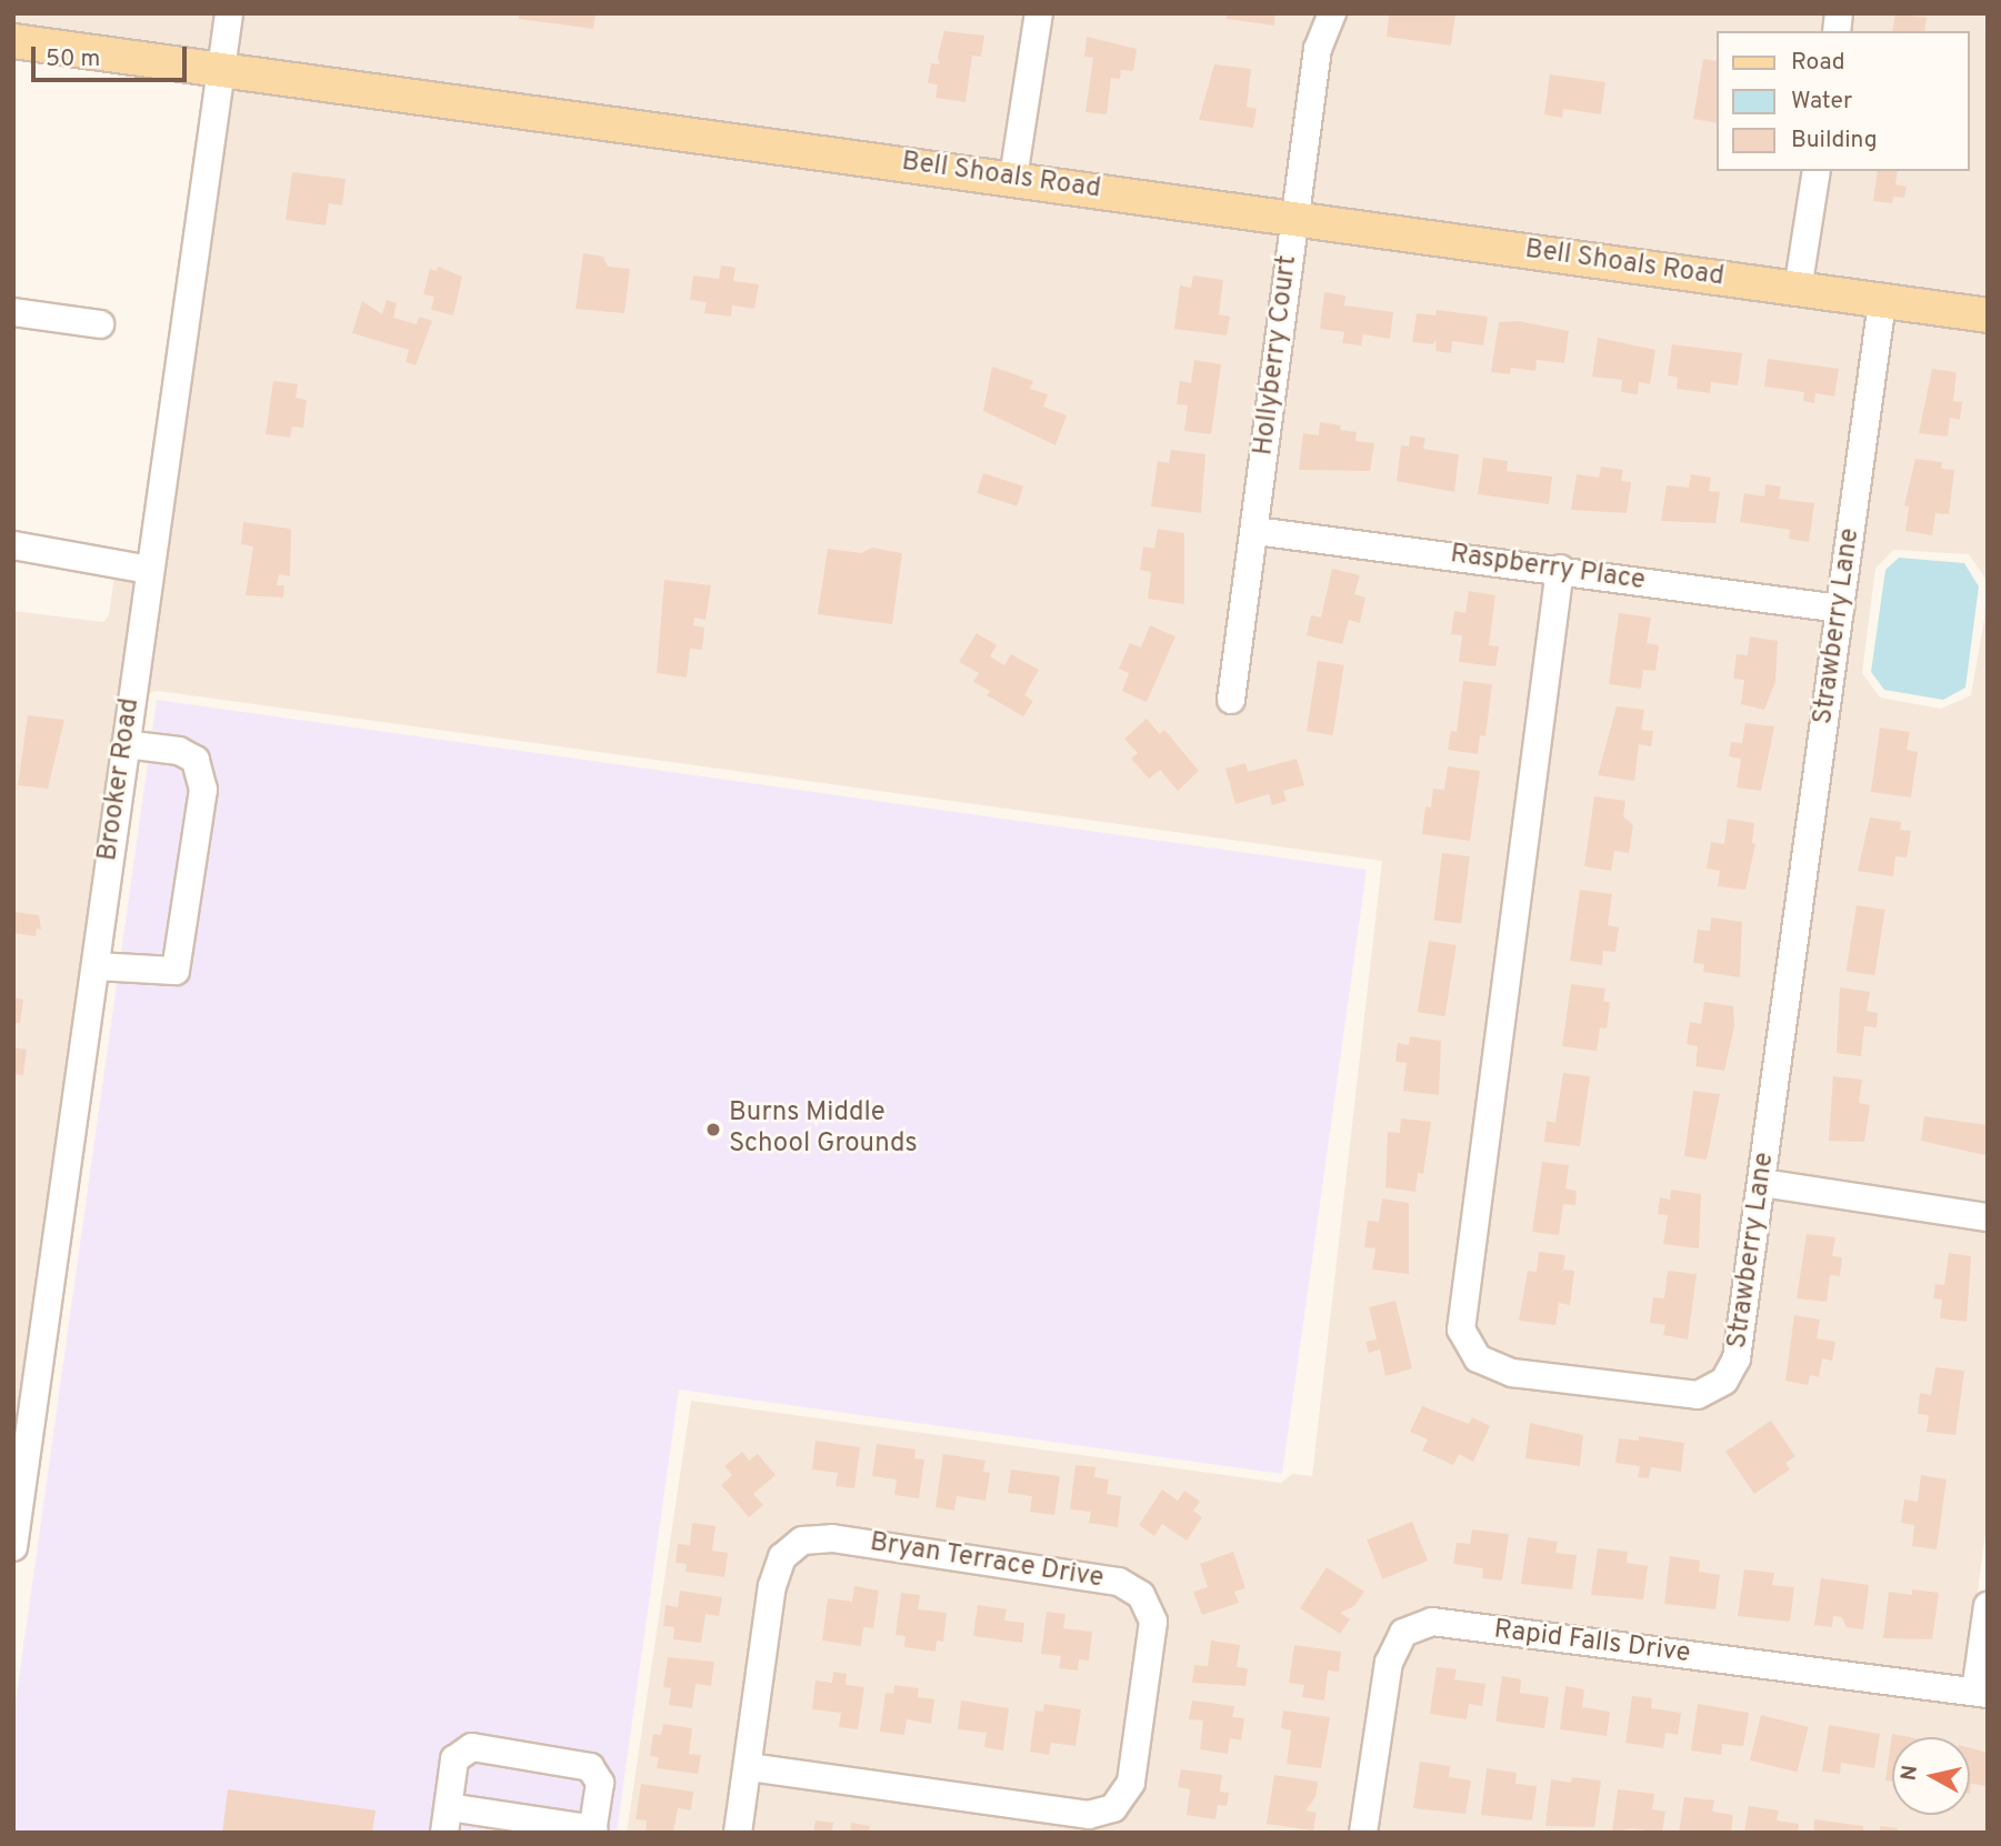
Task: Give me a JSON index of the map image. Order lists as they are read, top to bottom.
{
  "streets": {
    "main road": ["Bell Shoals Road"],
    "street": [
      "Hollyberry Court",
      "Raspberry Place",
      "Strawberry Lane",
      "Brooker Road",
      "Bryan Terrace Drive",
      "Rapid Falls Drive"
    ]
  },
  "crossings": [
    ["Bell Shoals Road", "Hollyberry Court"],
    ["Bell Shoals Road", "Strawberry Lane"],
    ["Bell Shoals Road", "Brooker Road"],
    ["Hollyberry Court", "Raspberry Place"],
    ["Raspberry Place", "Strawberry Lane"]
  ],
  "places": ["Burns Middle School Grounds"],
  "legend": ["Road", "Water", "Building"],
  "scale_bar": "50 m",
  "north": "left"
}
